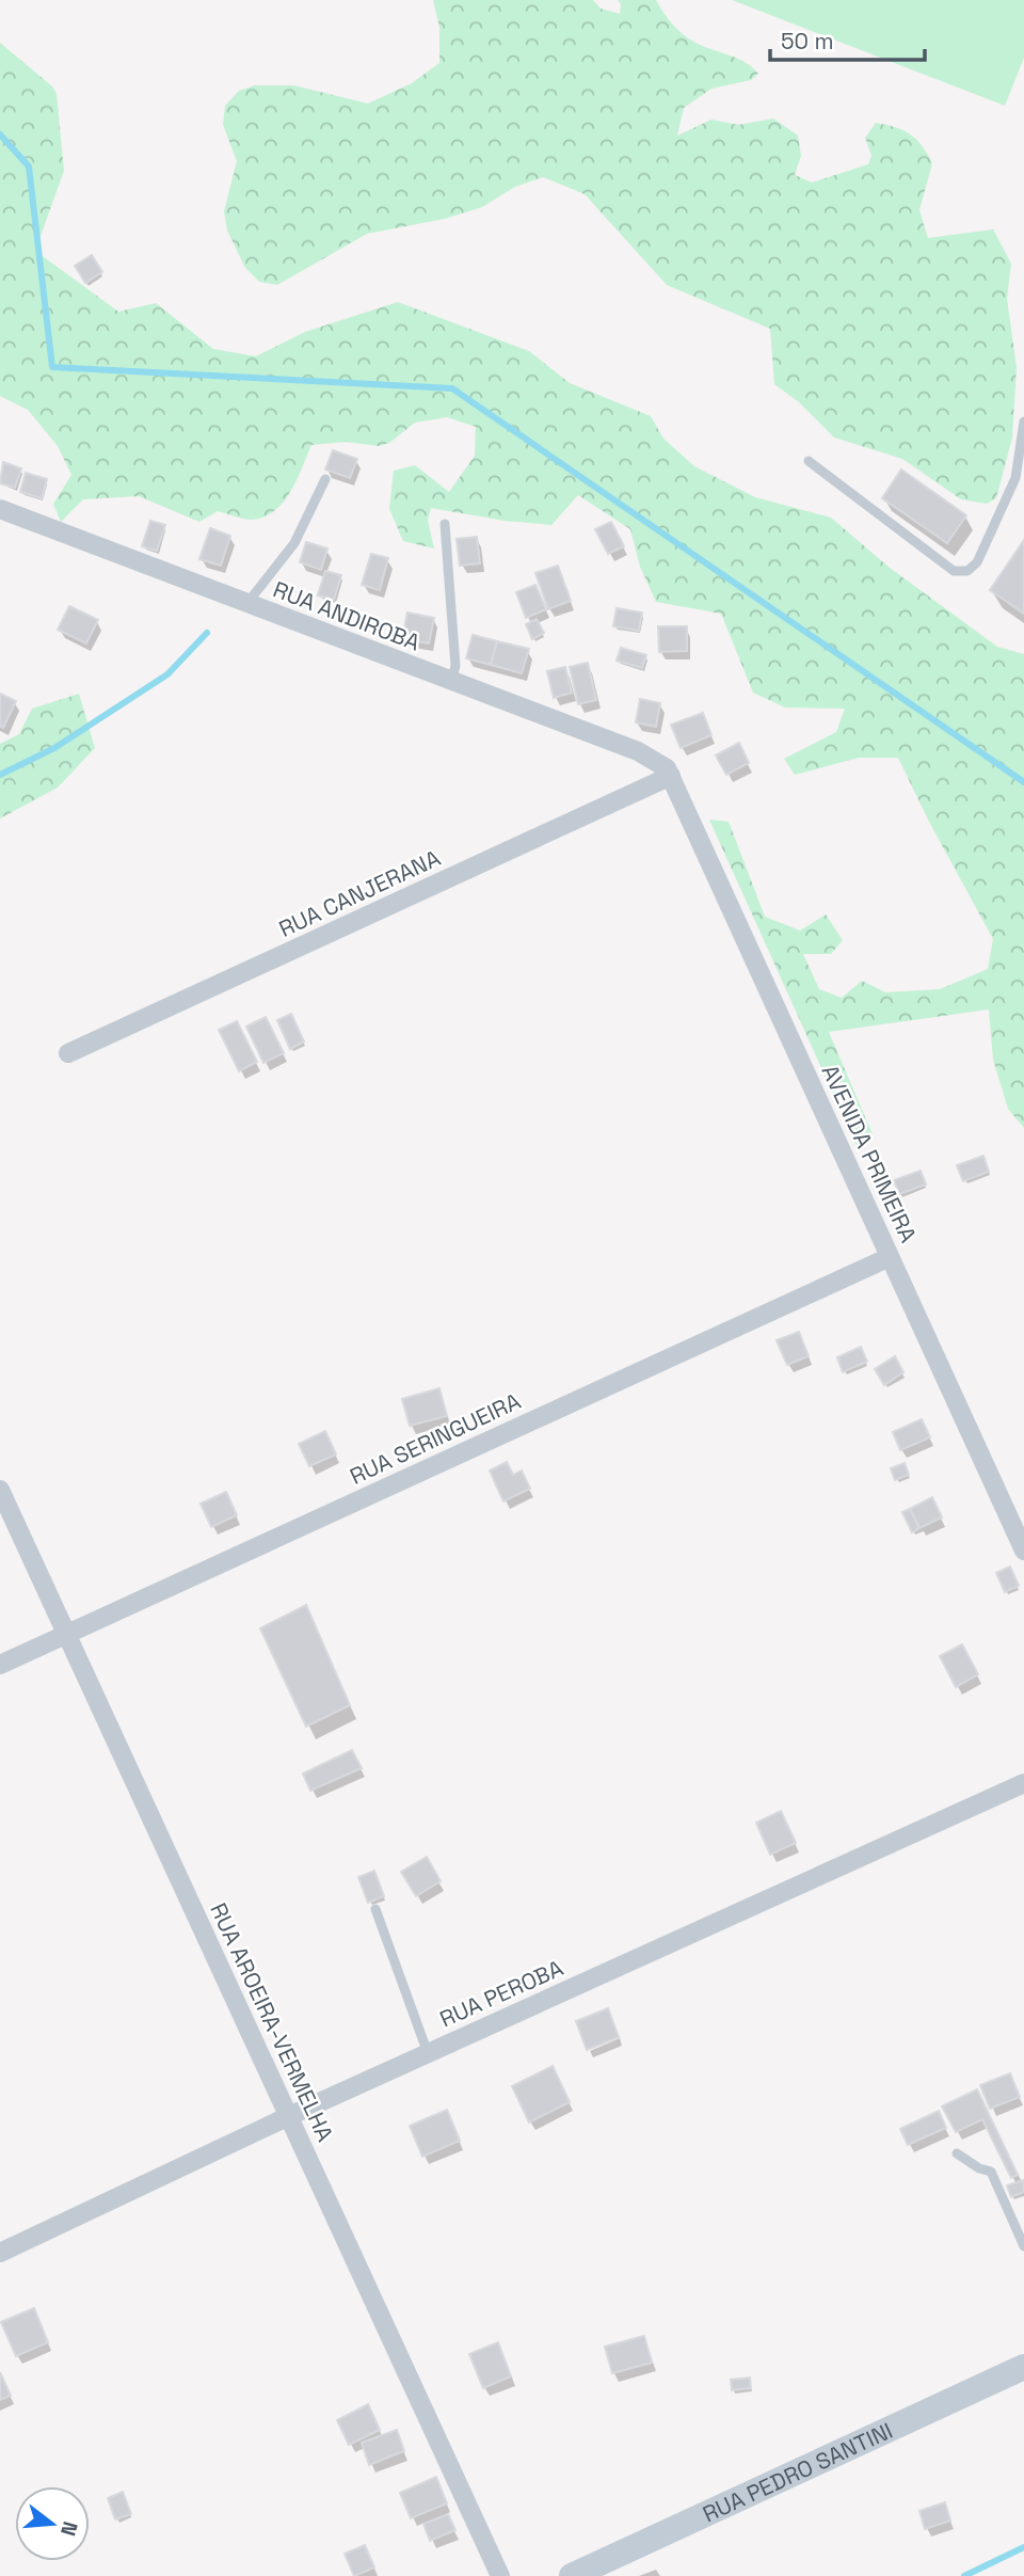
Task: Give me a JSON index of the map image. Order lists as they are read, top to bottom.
{
  "streets": {
    "street": [
      "RUA ANDIROBA",
      "RUA CANJERANA",
      "AVENIDA PRIMEIRA",
      "RUA SERINGUEIRA",
      "RUA PEROBA",
      "RUA AROEIRA-VERMELHA",
      "RUA PEDRO SANTINI"
    ]
  },
  "crossings": [
    ["RUA ANDIROBA", "RUA CANJERANA"],
    ["RUA ANDIROBA", "AVENIDA PRIMEIRA"],
    ["RUA CANJERANA", "AVENIDA PRIMEIRA"],
    ["AVENIDA PRIMEIRA", "RUA SERINGUEIRA"],
    ["RUA SERINGUEIRA", "RUA AROEIRA-VERMELHA"],
    ["RUA PEROBA", "RUA AROEIRA-VERMELHA"]
  ],
  "scale_bar": "50 m",
  "north": "right"
}
